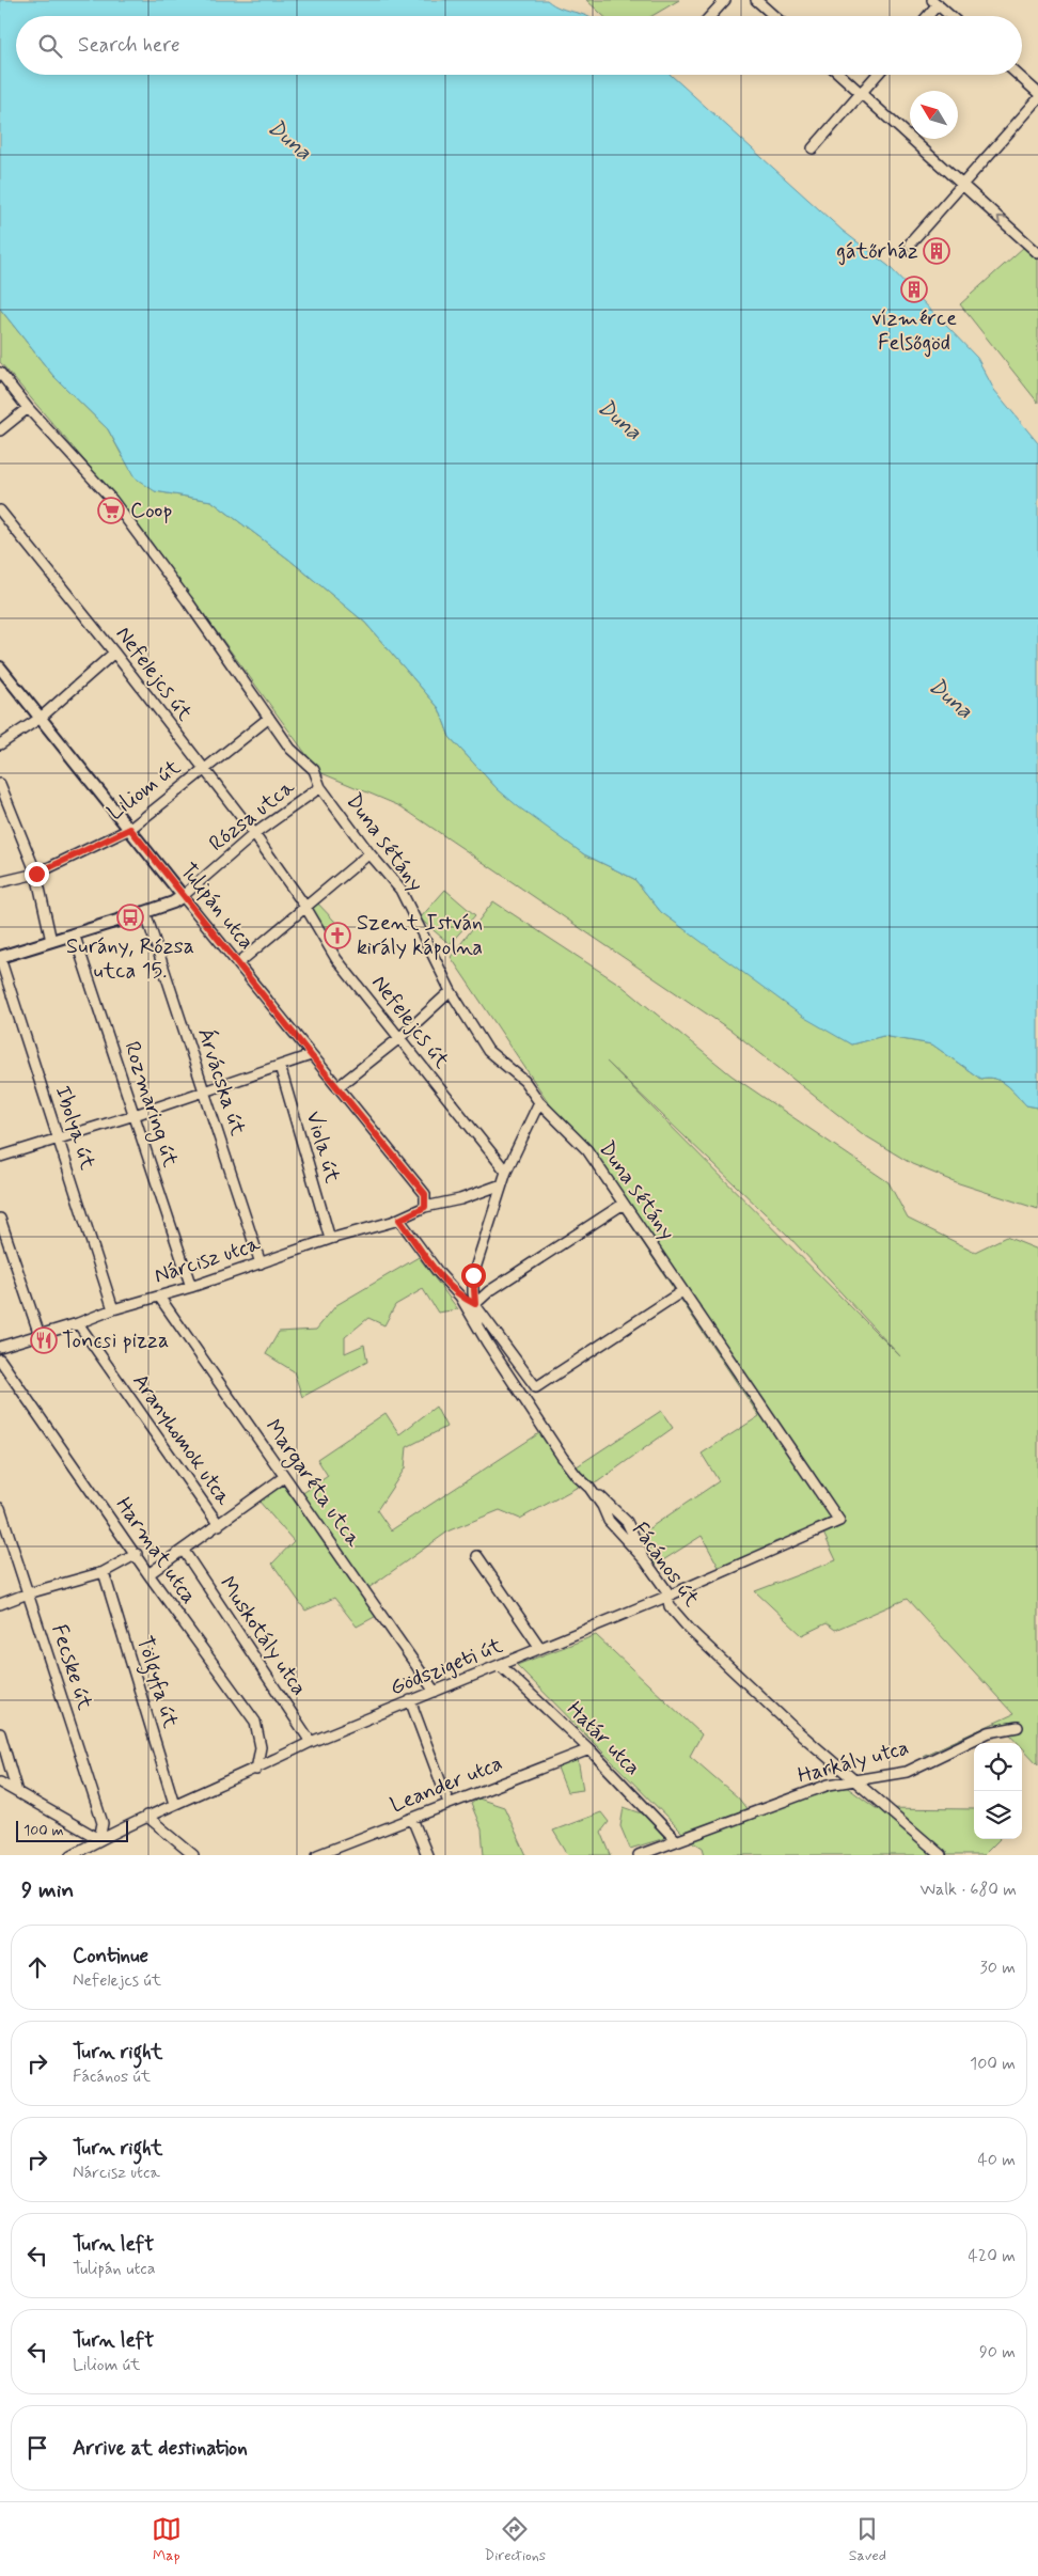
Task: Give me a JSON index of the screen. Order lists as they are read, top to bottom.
{
  "streets": {
    "street": [
      "Nefelejcs út",
      "Liliom út",
      "Rózsa utca",
      "Duna sétány",
      "Tulipán utca",
      "Árvácska út",
      "Rozmaring út",
      "Ibolya út",
      "Viola út",
      "Nárcisz utca",
      "Aranyhomok utca",
      "Margaréta utca",
      "Harmat utca",
      "Fácános út",
      "Muskotály utca",
      "Fecske út",
      "Gödszigeti út",
      "Tölgyfa út",
      "Határ utca",
      "Harkály utca",
      "Leander utca"
    ]
  },
  "crossings": [
    ["Nefelejcs út", "Liliom út"],
    ["Nefelejcs út", "Rózsa utca"],
    ["Liliom út", "Duna sétány"],
    ["Liliom út", "Tulipán utca"],
    ["Rózsa utca", "Duna sétány"],
    ["Rózsa utca", "Tulipán utca"],
    ["Rózsa utca", "Árvácska út"],
    ["Rózsa utca", "Rozmaring út"],
    ["Rózsa utca", "Ibolya út"],
    ["Duna sétány", "Gödszigeti út"],
    ["Tulipán utca", "Nárcisz utca"],
    ["Árvácska út", "Nárcisz utca"],
    ["Rozmaring út", "Nárcisz utca"],
    ["Ibolya út", "Nárcisz utca"],
    ["Viola út", "Nárcisz utca"],
    ["Nárcisz utca", "Aranyhomok utca"],
    ["Nárcisz utca", "Margaréta utca"],
    ["Nárcisz utca", "Fácános út"],
    ["Margaréta utca", "Gödszigeti út"],
    ["Harmat utca", "Gödszigeti út"],
    ["Fácános út", "Gödszigeti út"],
    ["Fácános út", "Harkály utca"],
    ["Muskotály utca", "Gödszigeti út"],
    ["Fecske út", "Gödszigeti út"],
    ["Gödszigeti út", "Tölgyfa út"],
    ["Gödszigeti út", "Határ utca"],
    ["Határ utca", "Harkály utca"],
    ["Határ utca", "Leander utca"]
  ],
  "water": ["Duna"],
  "places": {
    "building": ["gátőrház", "vízmérce Felsőgöd"],
    "supermarket": ["Coop"],
    "bus stop": ["Surány, Rózsa utca 15."],
    "church": ["Szent István király kápolna"],
    "restaurant": ["Toncsi pizza"]
  },
  "scale_bar": "100 m",
  "north": "top left",
  "page": {
    "search": "Search here",
    "scale": "100 m",
    "heading": ["9 min", "Walk · 680 m"],
    "list": [
      ["Continue", "Nefelejcs út", "30 m"],
      ["Turn right", "Fácános út", "100 m"],
      ["Turn right", "Nárcisz utca", "40 m"],
      ["Turn left", "Tulipán utca", "420 m"],
      ["Turn left", "Liliom út", "90 m"],
      "Arrive at destination"
    ],
    "nav": ["Map", "Directions", "Saved"]
  }
}
